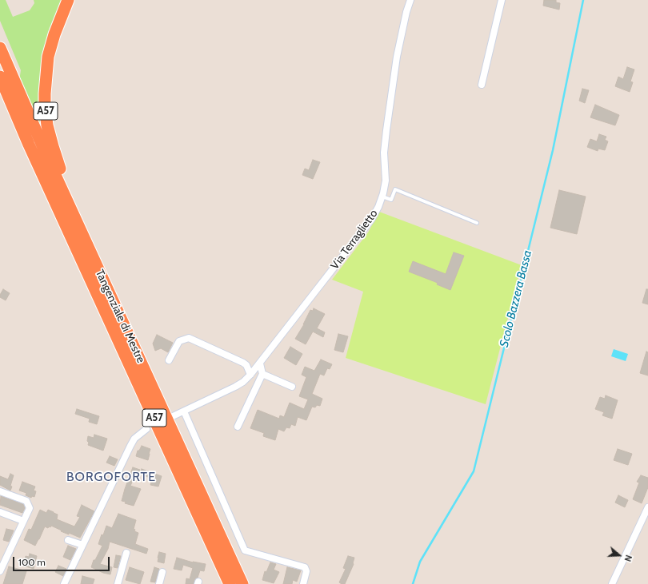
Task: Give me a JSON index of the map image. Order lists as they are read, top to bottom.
{
  "streets": {
    "highway": ["A57", "Tangenziale di Mestre"],
    "street": ["Via Terraglietto"]
  },
  "crossings": [
    ["A57", "Tangenziale di Mestre"]
  ],
  "districts": ["BORGOFORTE"],
  "water": ["Scolo Bazzera Bassa"],
  "scale_bar": "100 m",
  "north": "right"
}
